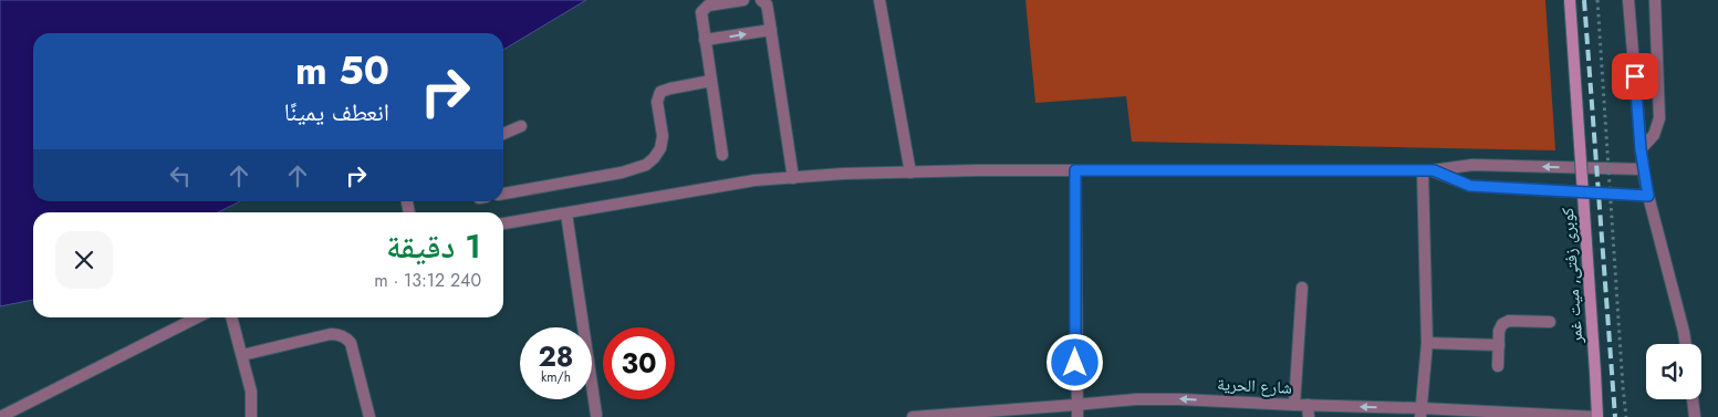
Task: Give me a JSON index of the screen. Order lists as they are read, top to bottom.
{
  "streets": {
    "main road": ["كوبرى زفتى, ميت غمر"],
    "street": ["شارع الحرية"]
  },
  "crossings": [
    ["كوبرى زفتى, ميت غمر", "شارع الحرية"]
  ],
  "one_way": ["شارع الحرية"],
  "page": {
    "turn": ["50 m", "انعطف يمينًا"],
    "heading": ["1 دقيقة", "240 m · 13:12"],
    "speed": "28 km/h",
    "limit": "30"
  }
}
